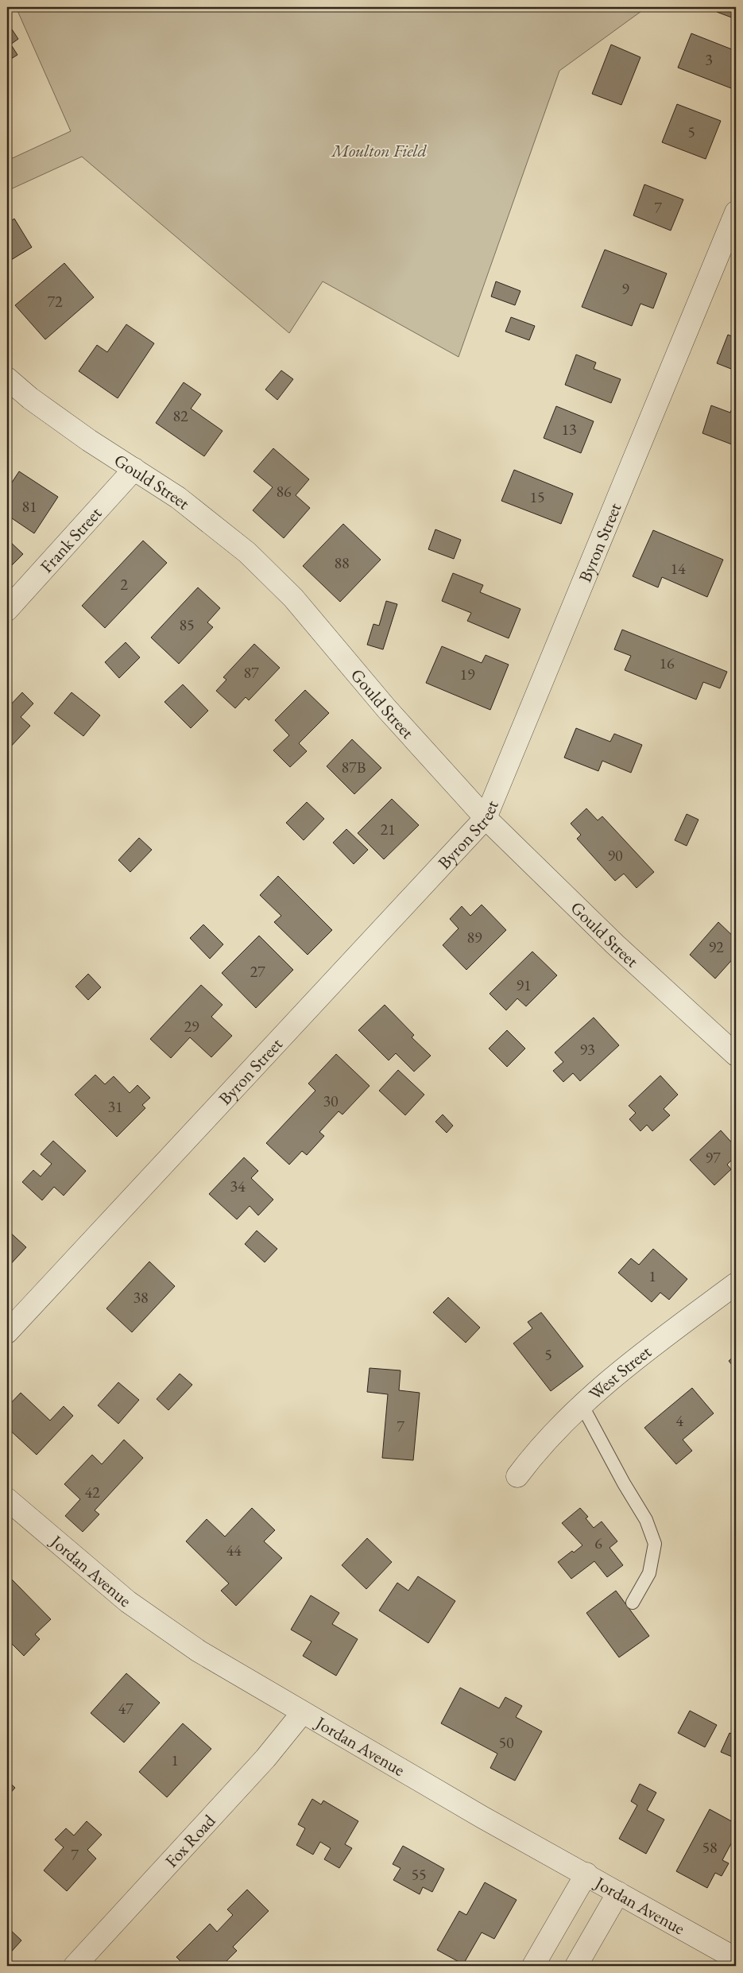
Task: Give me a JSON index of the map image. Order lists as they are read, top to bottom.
{
  "streets": {
    "street": [
      "Gould Street",
      "Frank Street",
      "Byron Street",
      "West Street",
      "Jordan Avenue",
      "Fox Road"
    ]
  },
  "crossings": [
    ["Gould Street", "Frank Street"],
    ["Gould Street", "Byron Street"],
    ["Jordan Avenue", "Fox Road"]
  ],
  "parks": ["Moulton Field"],
  "house_numbers": [
    "3",
    "5",
    "7",
    "9",
    "72",
    "82",
    "13",
    "86",
    "15",
    "81",
    "88",
    "14",
    "2",
    "85",
    "16",
    "87",
    "19",
    "87B",
    "21",
    "90",
    "89",
    "92",
    "27",
    "91",
    "29",
    "93",
    "30",
    "31",
    "97",
    "34",
    "1",
    "38",
    "5",
    "4",
    "7",
    "42",
    "6",
    "44",
    "47",
    "50",
    "1",
    "58",
    "7",
    "55"
  ]
}
